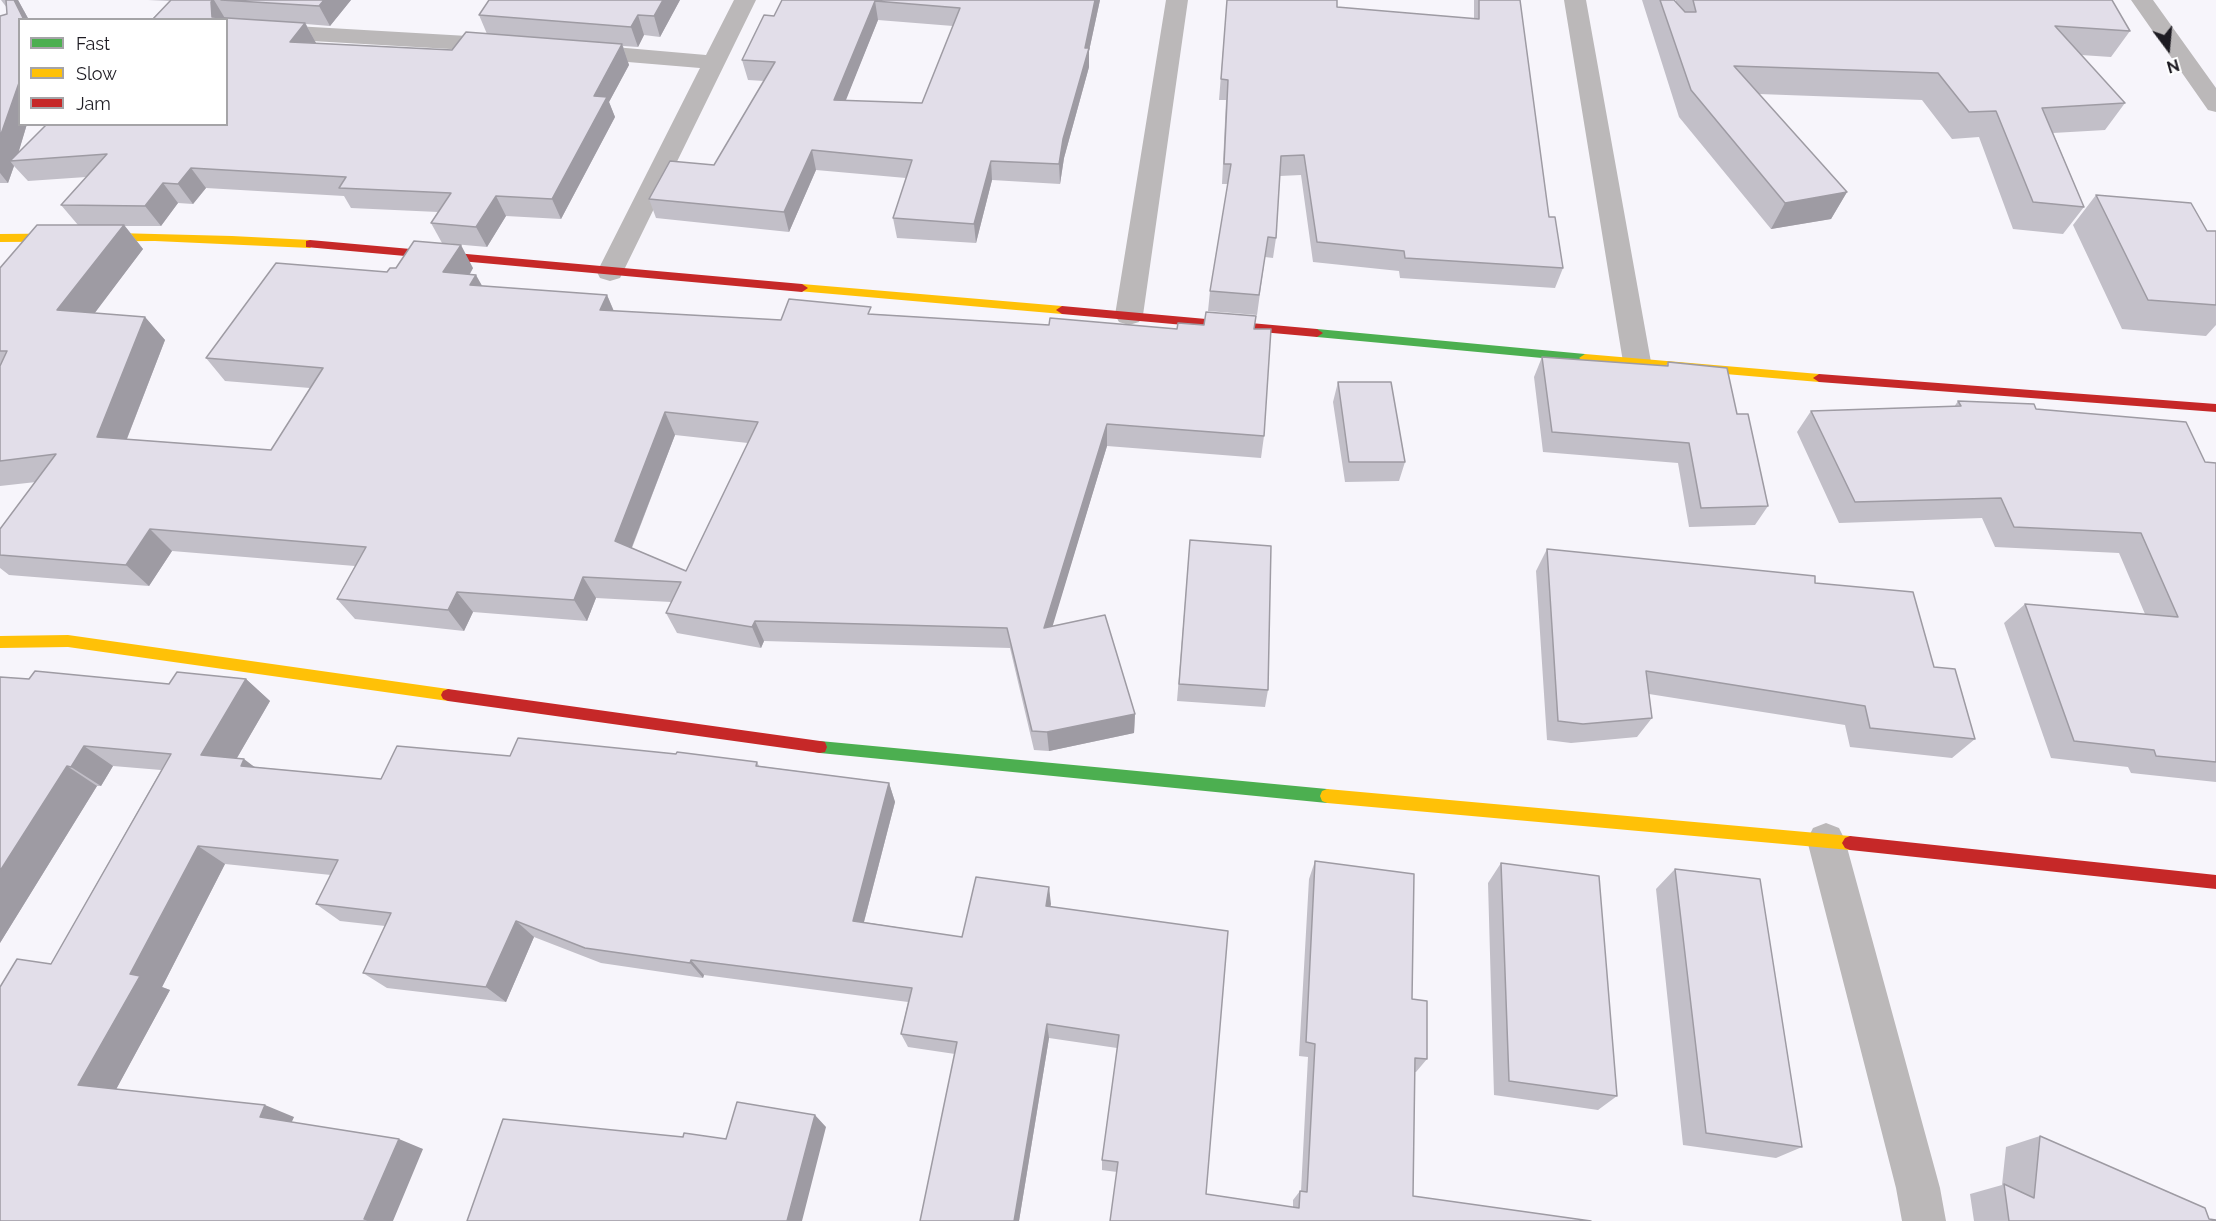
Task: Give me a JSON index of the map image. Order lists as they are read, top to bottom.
{
  "legend": ["Fast", "Slow", "Jam"],
  "north": "bottom"
}
